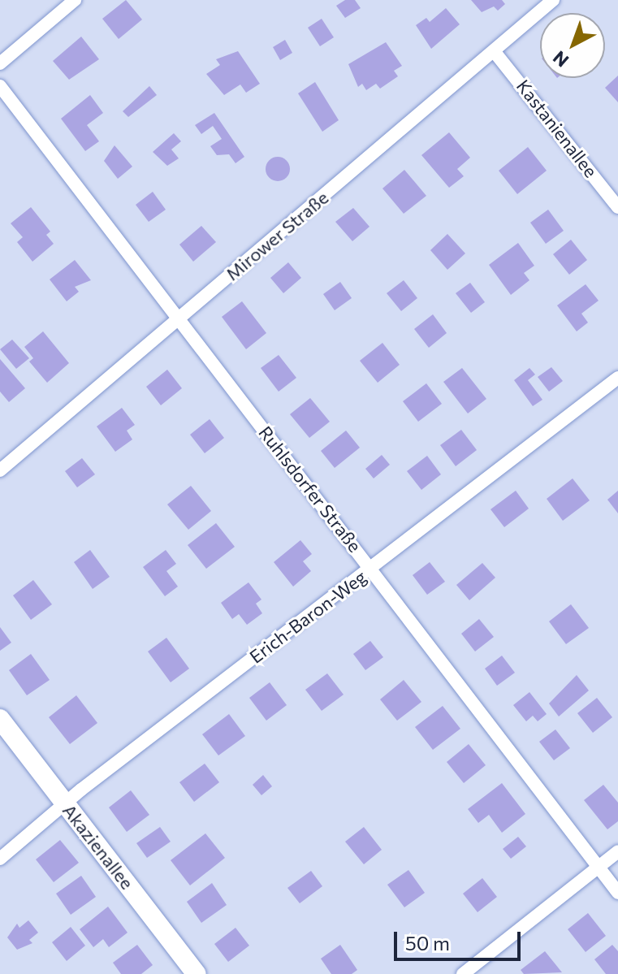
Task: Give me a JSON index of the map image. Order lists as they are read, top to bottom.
{
  "streets": {
    "street": [
      "Kastanienallee",
      "Mirower Straße",
      "Ruhlsdorfer Straße",
      "Erich-Baron-Weg",
      "Akazienallee"
    ]
  },
  "crossings": [
    ["Kastanienallee", "Mirower Straße"],
    ["Mirower Straße", "Ruhlsdorfer Straße"],
    ["Ruhlsdorfer Straße", "Erich-Baron-Weg"],
    ["Erich-Baron-Weg", "Akazienallee"]
  ],
  "scale_bar": "50 m",
  "north": "bottom left"
}
